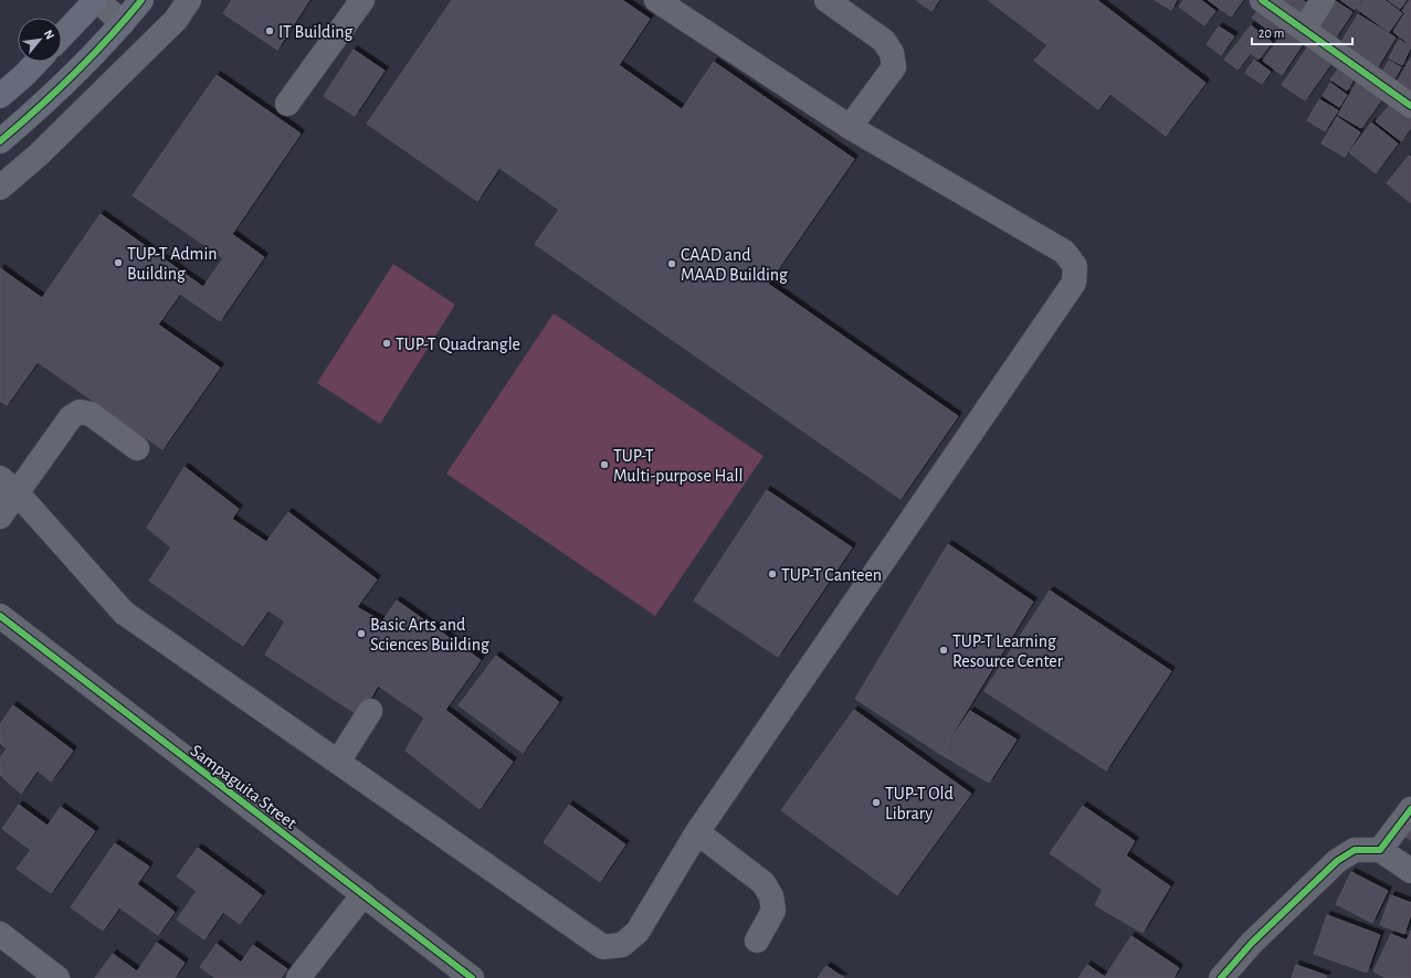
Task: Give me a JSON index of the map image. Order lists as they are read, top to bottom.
{
  "streets": {
    "street": ["Sampaguita Street"]
  },
  "places": [
    "IT Building",
    "TUP-T Admin Building",
    "CAAD and MAAD Building",
    "TUP-T Quadrangle",
    "TUP-T Multi-purpose Hall",
    "TUP-T Canteen",
    "Basic Arts and Sciences Building",
    "TUP-T Learning Resource Center",
    "TUP-T Old Library"
  ],
  "scale_bar": "20 m",
  "north": "top right"
}
